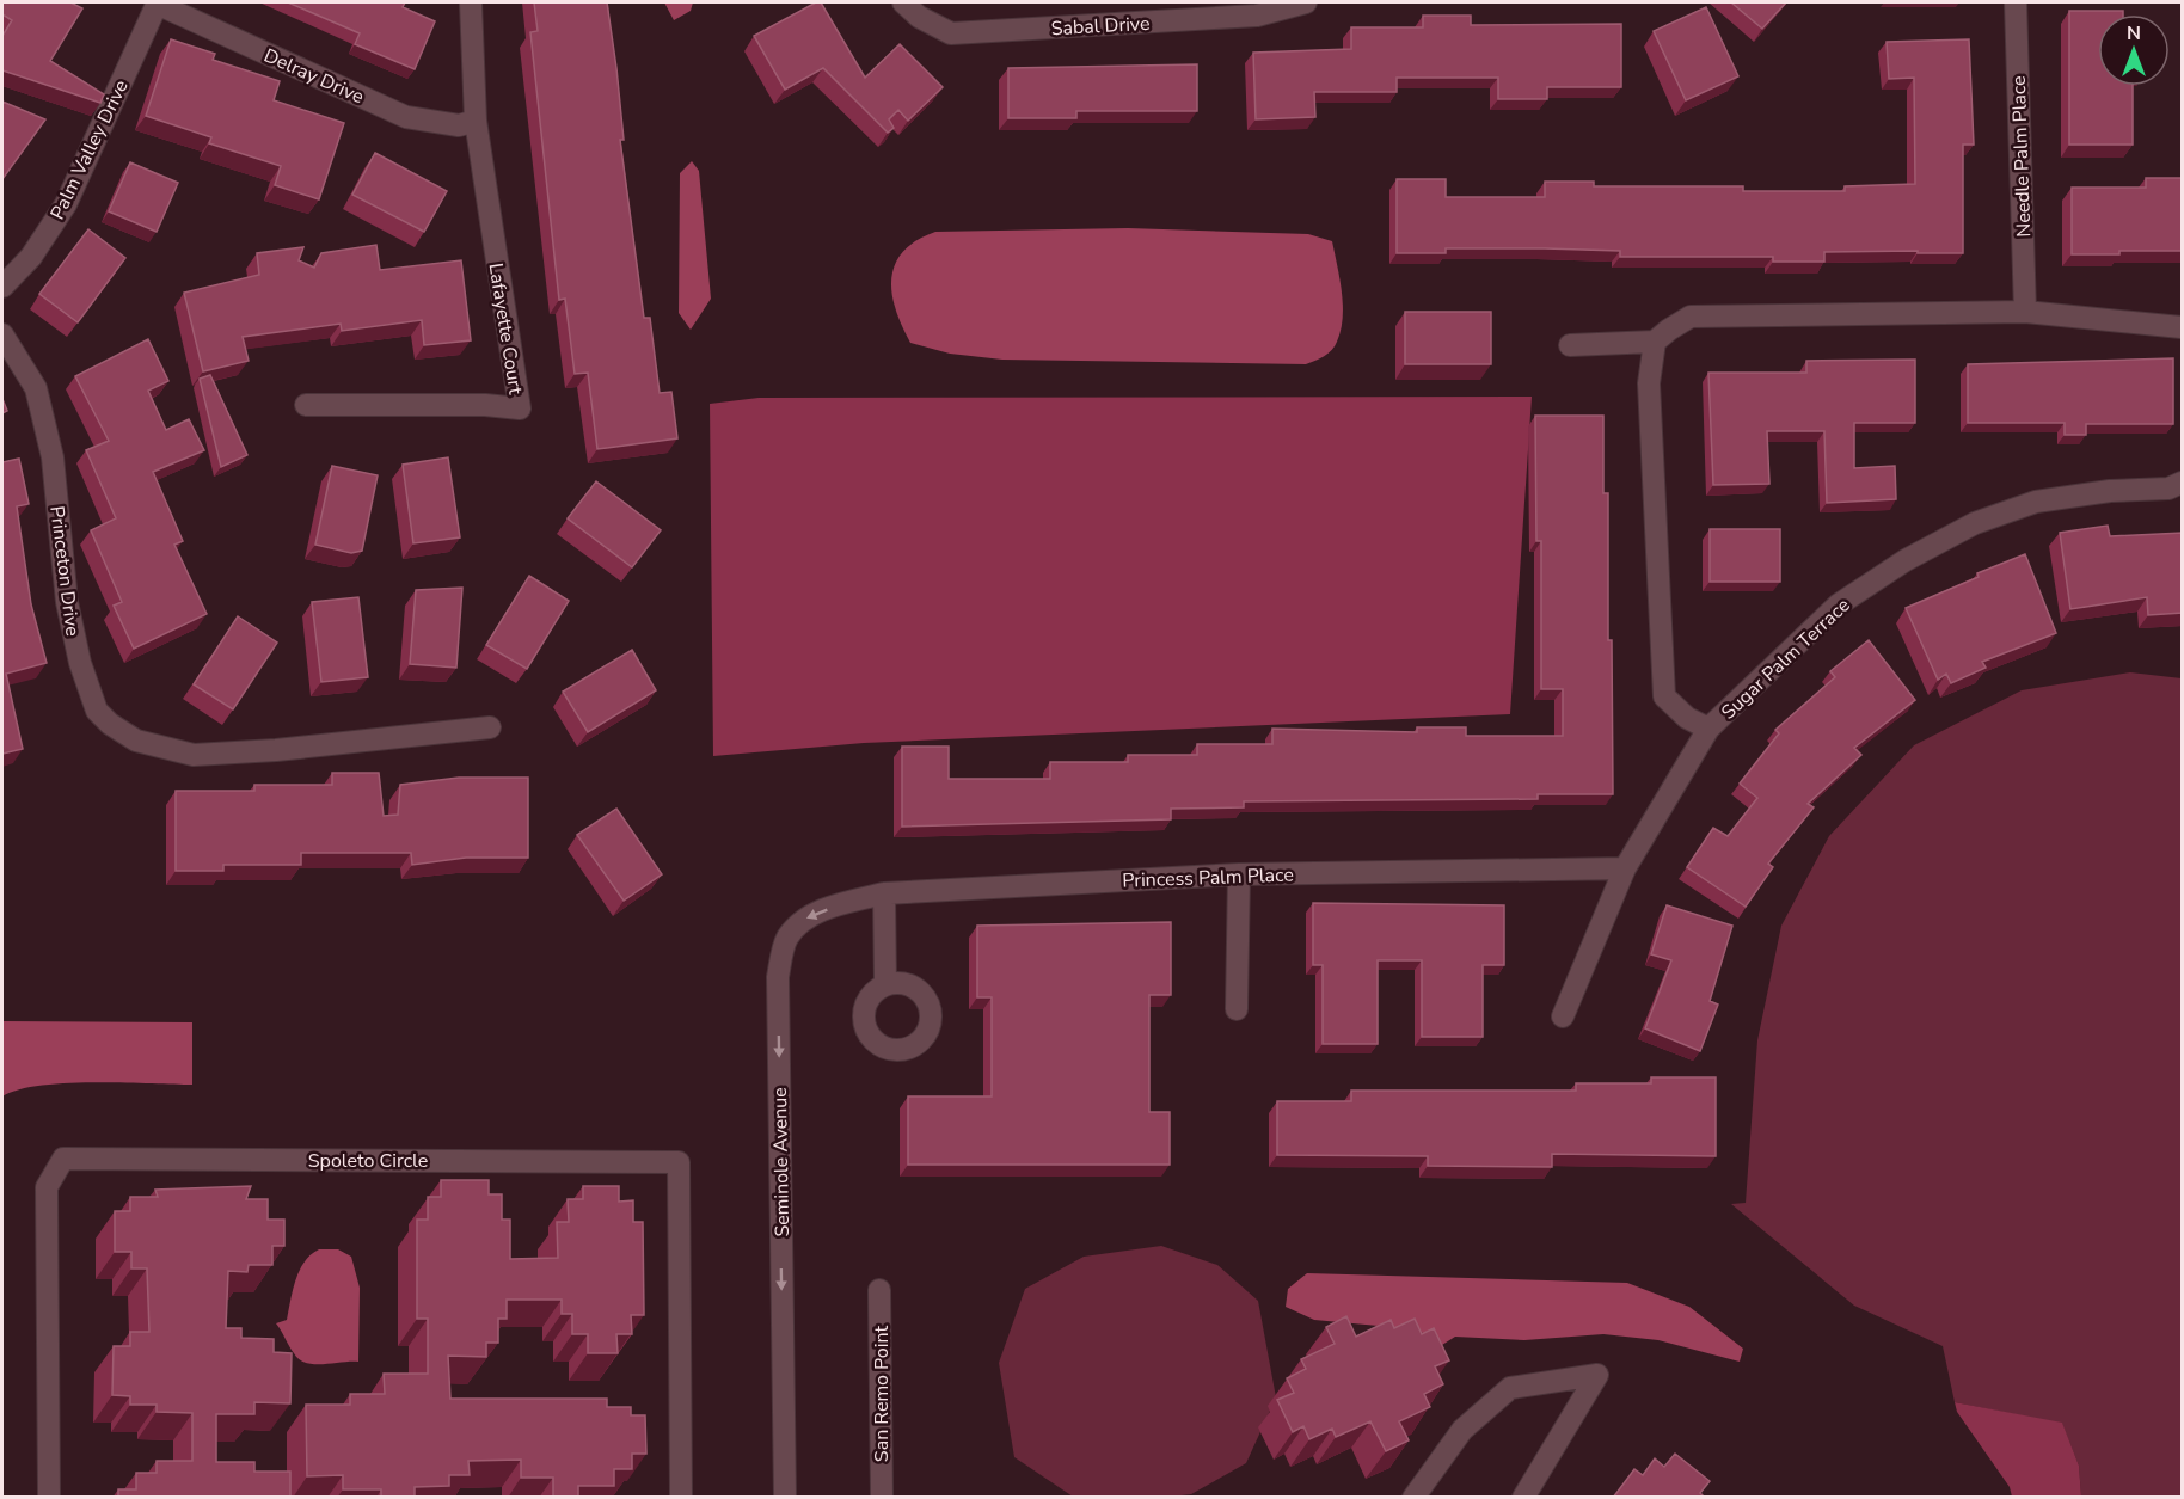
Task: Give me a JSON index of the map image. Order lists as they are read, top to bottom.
{
  "streets": {
    "street": [
      "Sabal Drive",
      "Delray Drive",
      "Palm Valley Drive",
      "Needle Palm Place",
      "Lafayette Court",
      "Princeton Drive",
      "Sugar Palm Terrace",
      "Princess Palm Place",
      "Spoleto Circle",
      "Seminole Avenue",
      "San Remo Point"
    ]
  },
  "crossings": [
    ["Delray Drive", "Palm Valley Drive"],
    ["Delray Drive", "Lafayette Court"],
    ["Sugar Palm Terrace", "Princess Palm Place"],
    ["Princess Palm Place", "Seminole Avenue"]
  ],
  "one_way": ["Seminole Avenue"],
  "north": "top"
}
